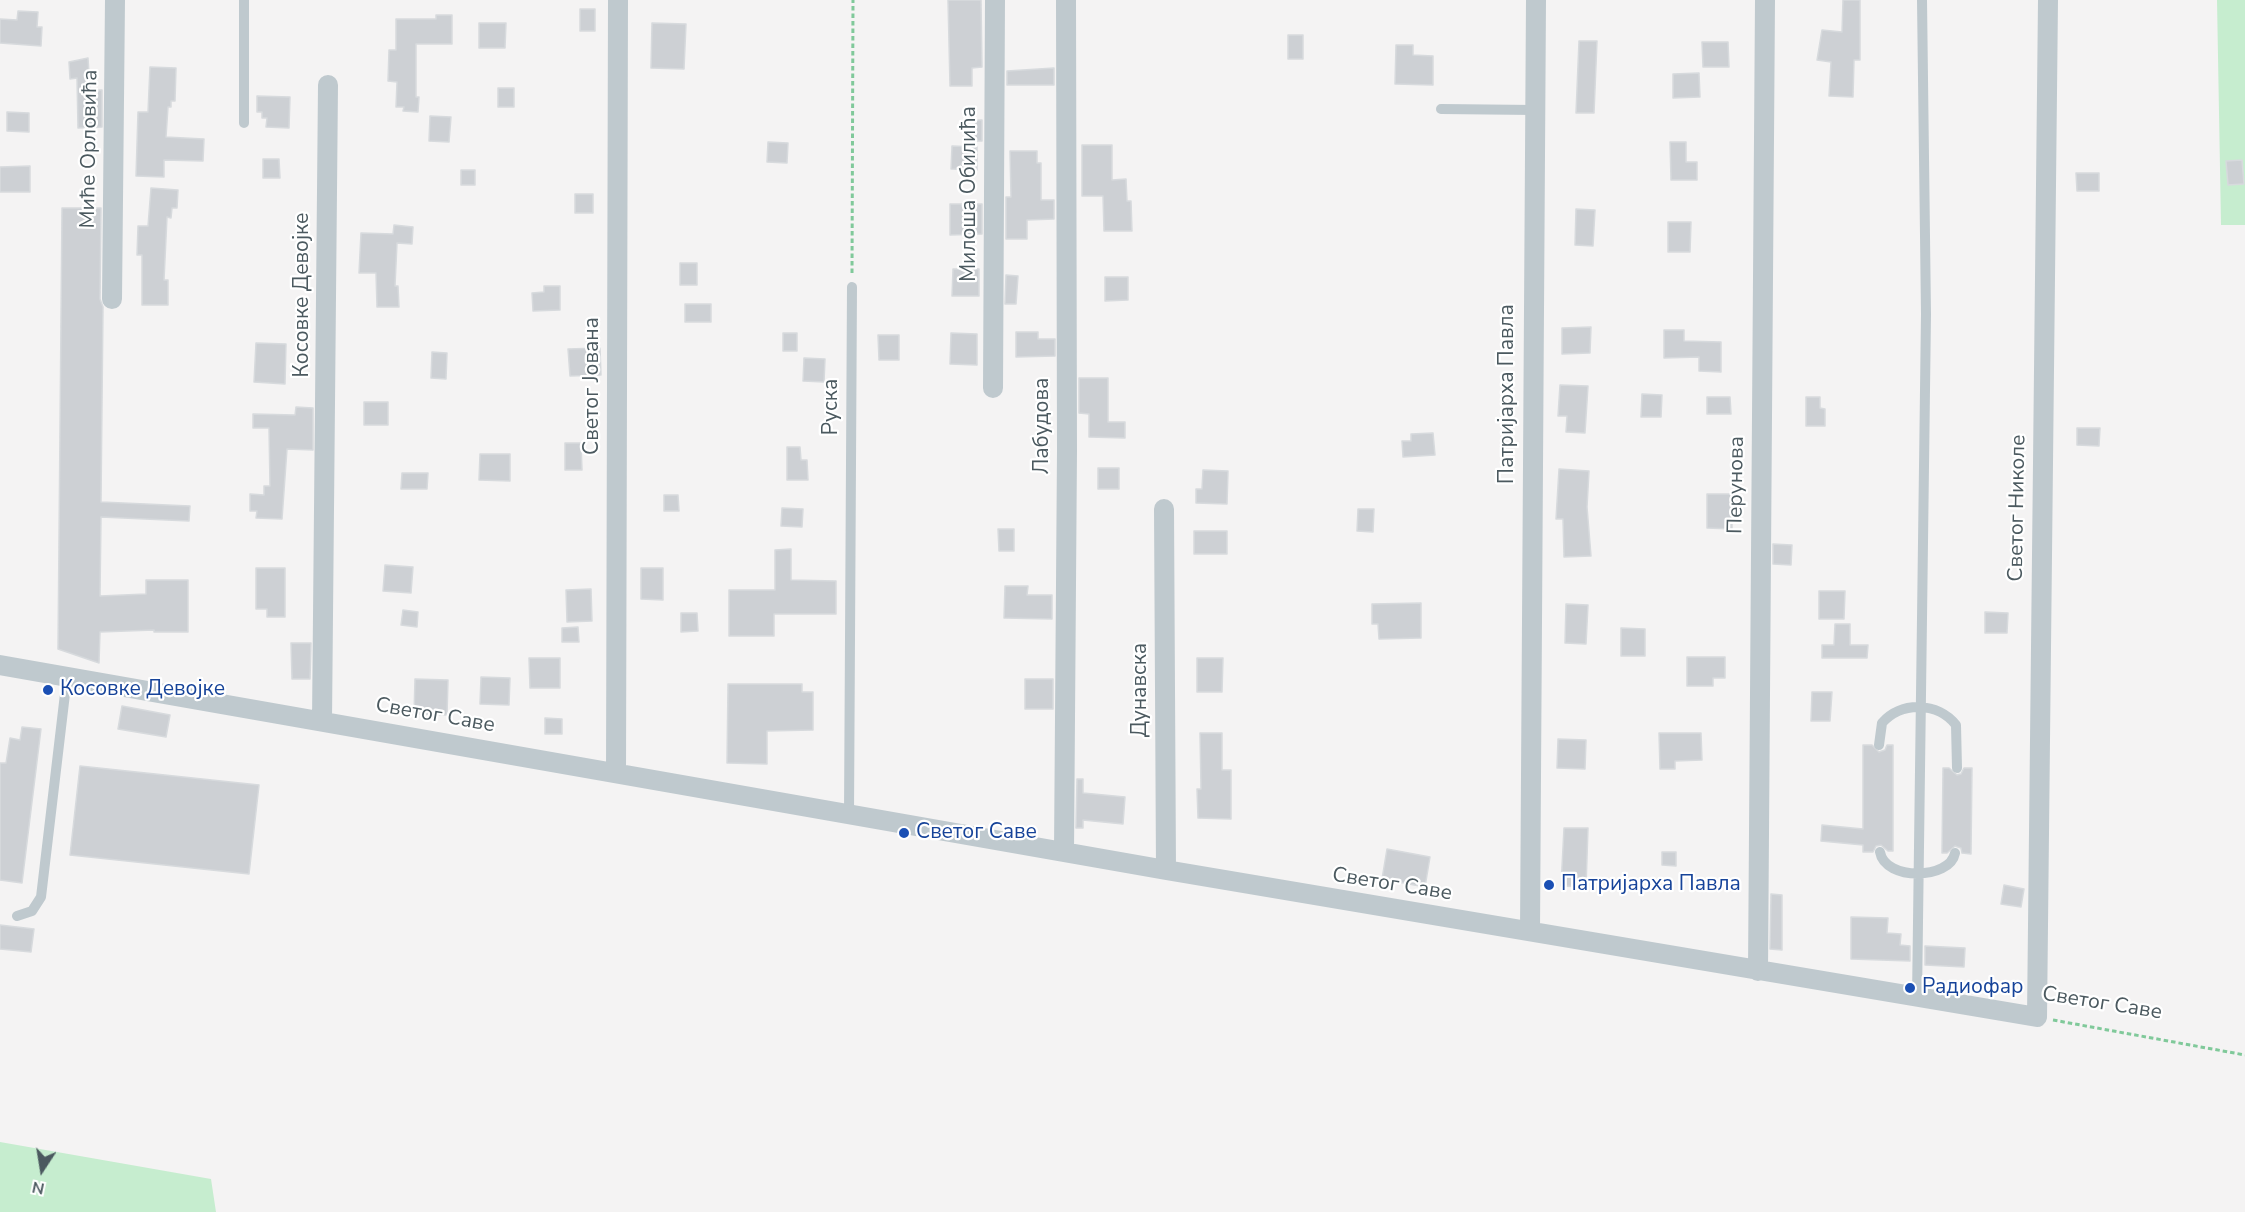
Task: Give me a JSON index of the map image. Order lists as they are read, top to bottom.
{
  "streets": {
    "street": [
      "Миће Орловића",
      "Милоша Обилића",
      "Косовке Девојке",
      "Светог Јована",
      "Патријарха Павла",
      "Лабудова",
      "Перунова",
      "Светог Николе",
      "Дунавска",
      "Светог Саве"
    ],
    "lane": ["Руска"]
  },
  "crossings": [
    ["Косовке Девојке", "Светог Саве"],
    ["Светог Јована", "Светог Саве"],
    ["Патријарха Павла", "Светог Саве"],
    ["Руска", "Светог Саве"],
    ["Лабудова", "Светог Саве"],
    ["Перунова", "Светог Саве"],
    ["Светог Николе", "Светог Саве"],
    ["Дунавска", "Светог Саве"]
  ],
  "places": [
    "Косовке Девојке",
    "Светог Саве",
    "Патријарха Павла",
    "Радиофар"
  ],
  "north": "bottom"
}
